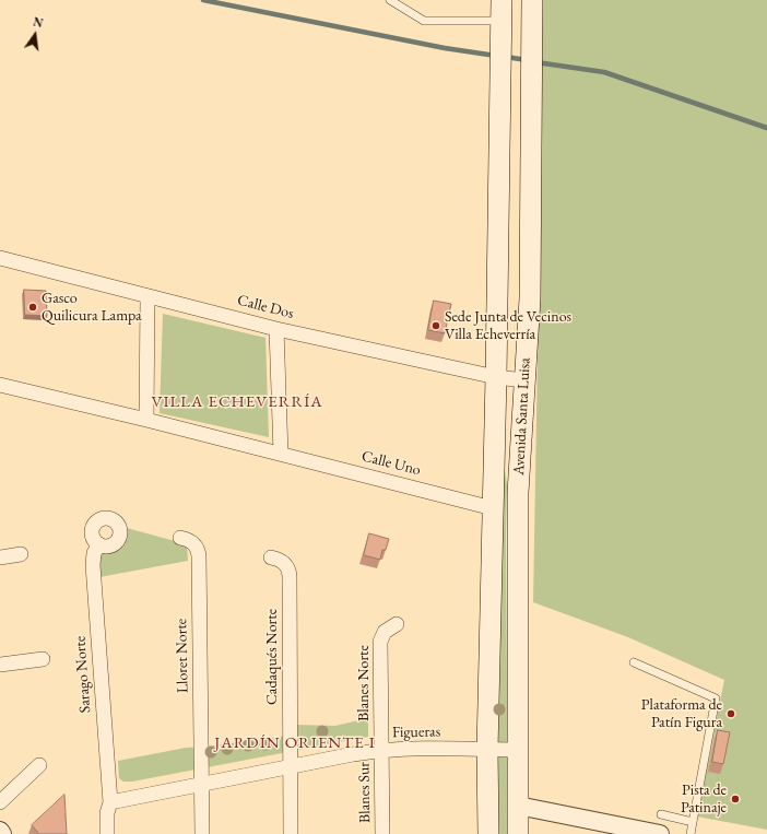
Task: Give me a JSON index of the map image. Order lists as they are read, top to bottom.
{
  "streets": {
    "main road": ["Avenida Santa Luisa"],
    "street": [
      "Calle Dos",
      "Calle Uno",
      "Lloret Norte",
      "Cadaqués Norte",
      "Sarago Norte",
      "Blanes Norte",
      "Figueras",
      "Blanes Sur"
    ]
  },
  "crossings": [
    ["Calle Dos", "Avenida Santa Luisa"],
    ["Avenida Santa Luisa", "Calle Uno"],
    ["Avenida Santa Luisa", "Figueras"],
    ["Lloret Norte", "Figueras"],
    ["Cadaqués Norte", "Figueras"],
    ["Sarago Norte", "Figueras"],
    ["Blanes Norte", "Figueras"],
    ["Blanes Norte", "Blanes Sur"],
    ["Figueras", "Blanes Sur"]
  ],
  "districts": ["VILLA ECHEVERRÍA", "JARDÍN ORIENTE I"],
  "places": [
    "Gasco Quilicura Lampa",
    "Sede Junta de Vecinos Villa Echeverría",
    "Plataforma de Patín Figura",
    "Pista de Patinaje"
  ],
  "north": "top"
}
